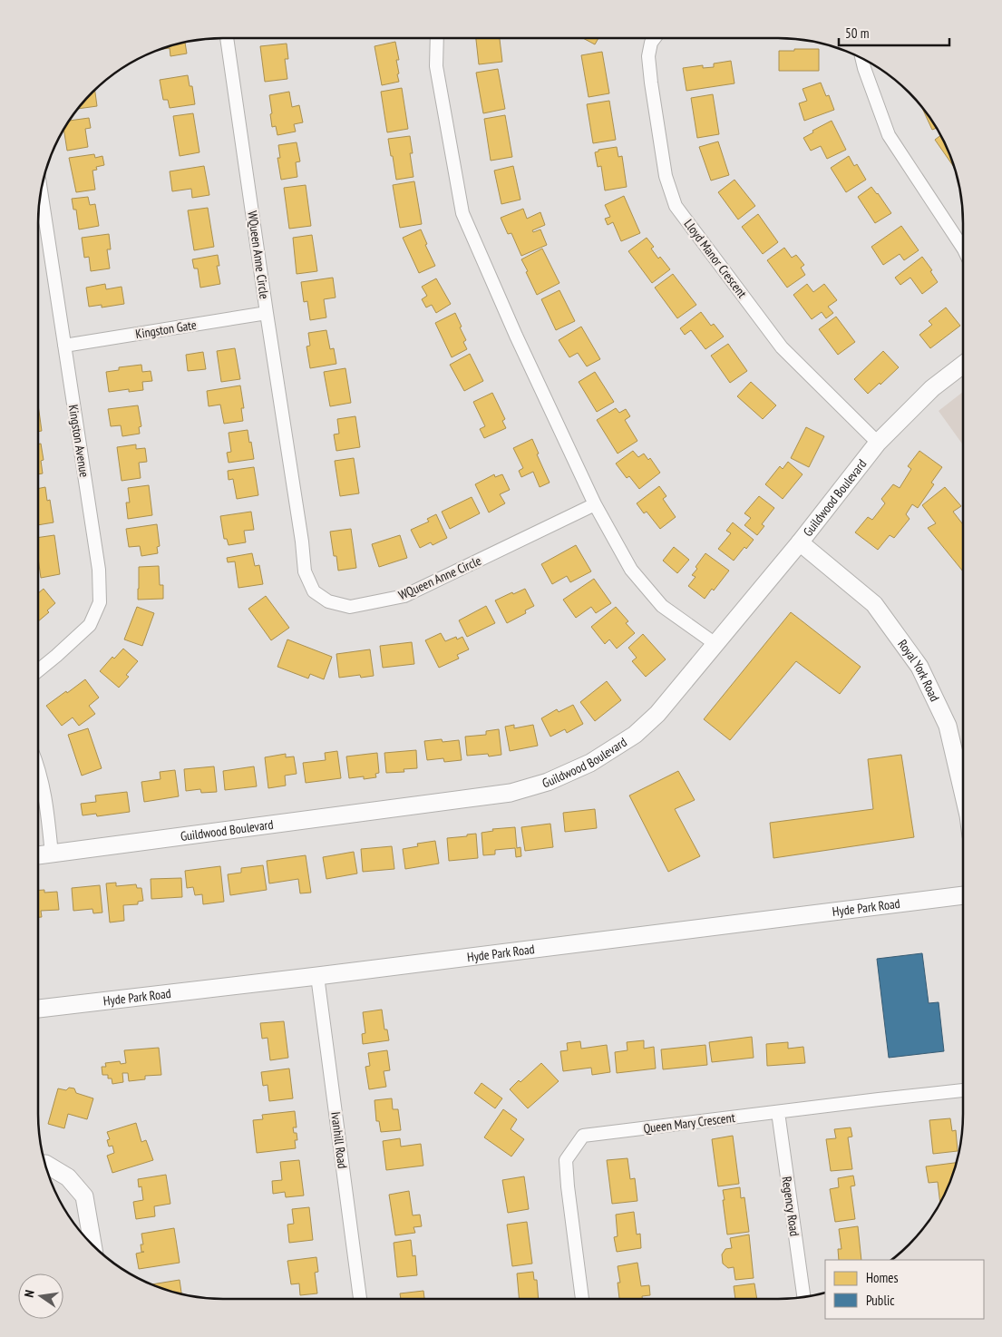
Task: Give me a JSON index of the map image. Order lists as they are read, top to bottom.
{
  "streets": {
    "street": [
      "WQueen Anne Circle",
      "Lloyd Manor Crescent",
      "Kingston Gate",
      "Kingston Avenue",
      "Guildwood Boulevard",
      "Royal York Road",
      "Hyde Park Road",
      "Queen Mary Crescent",
      "Ivanhill Road",
      "Regency Road"
    ]
  },
  "crossings": [
    ["WQueen Anne Circle", "Kingston Gate"],
    ["Lloyd Manor Crescent", "Guildwood Boulevard"],
    ["Kingston Gate", "Kingston Avenue"],
    ["Guildwood Boulevard", "Royal York Road"],
    ["Hyde Park Road", "Ivanhill Road"],
    ["Queen Mary Crescent", "Regency Road"]
  ],
  "legend": ["Homes", "Public"],
  "scale_bar": "50 m",
  "north": "left"
}
